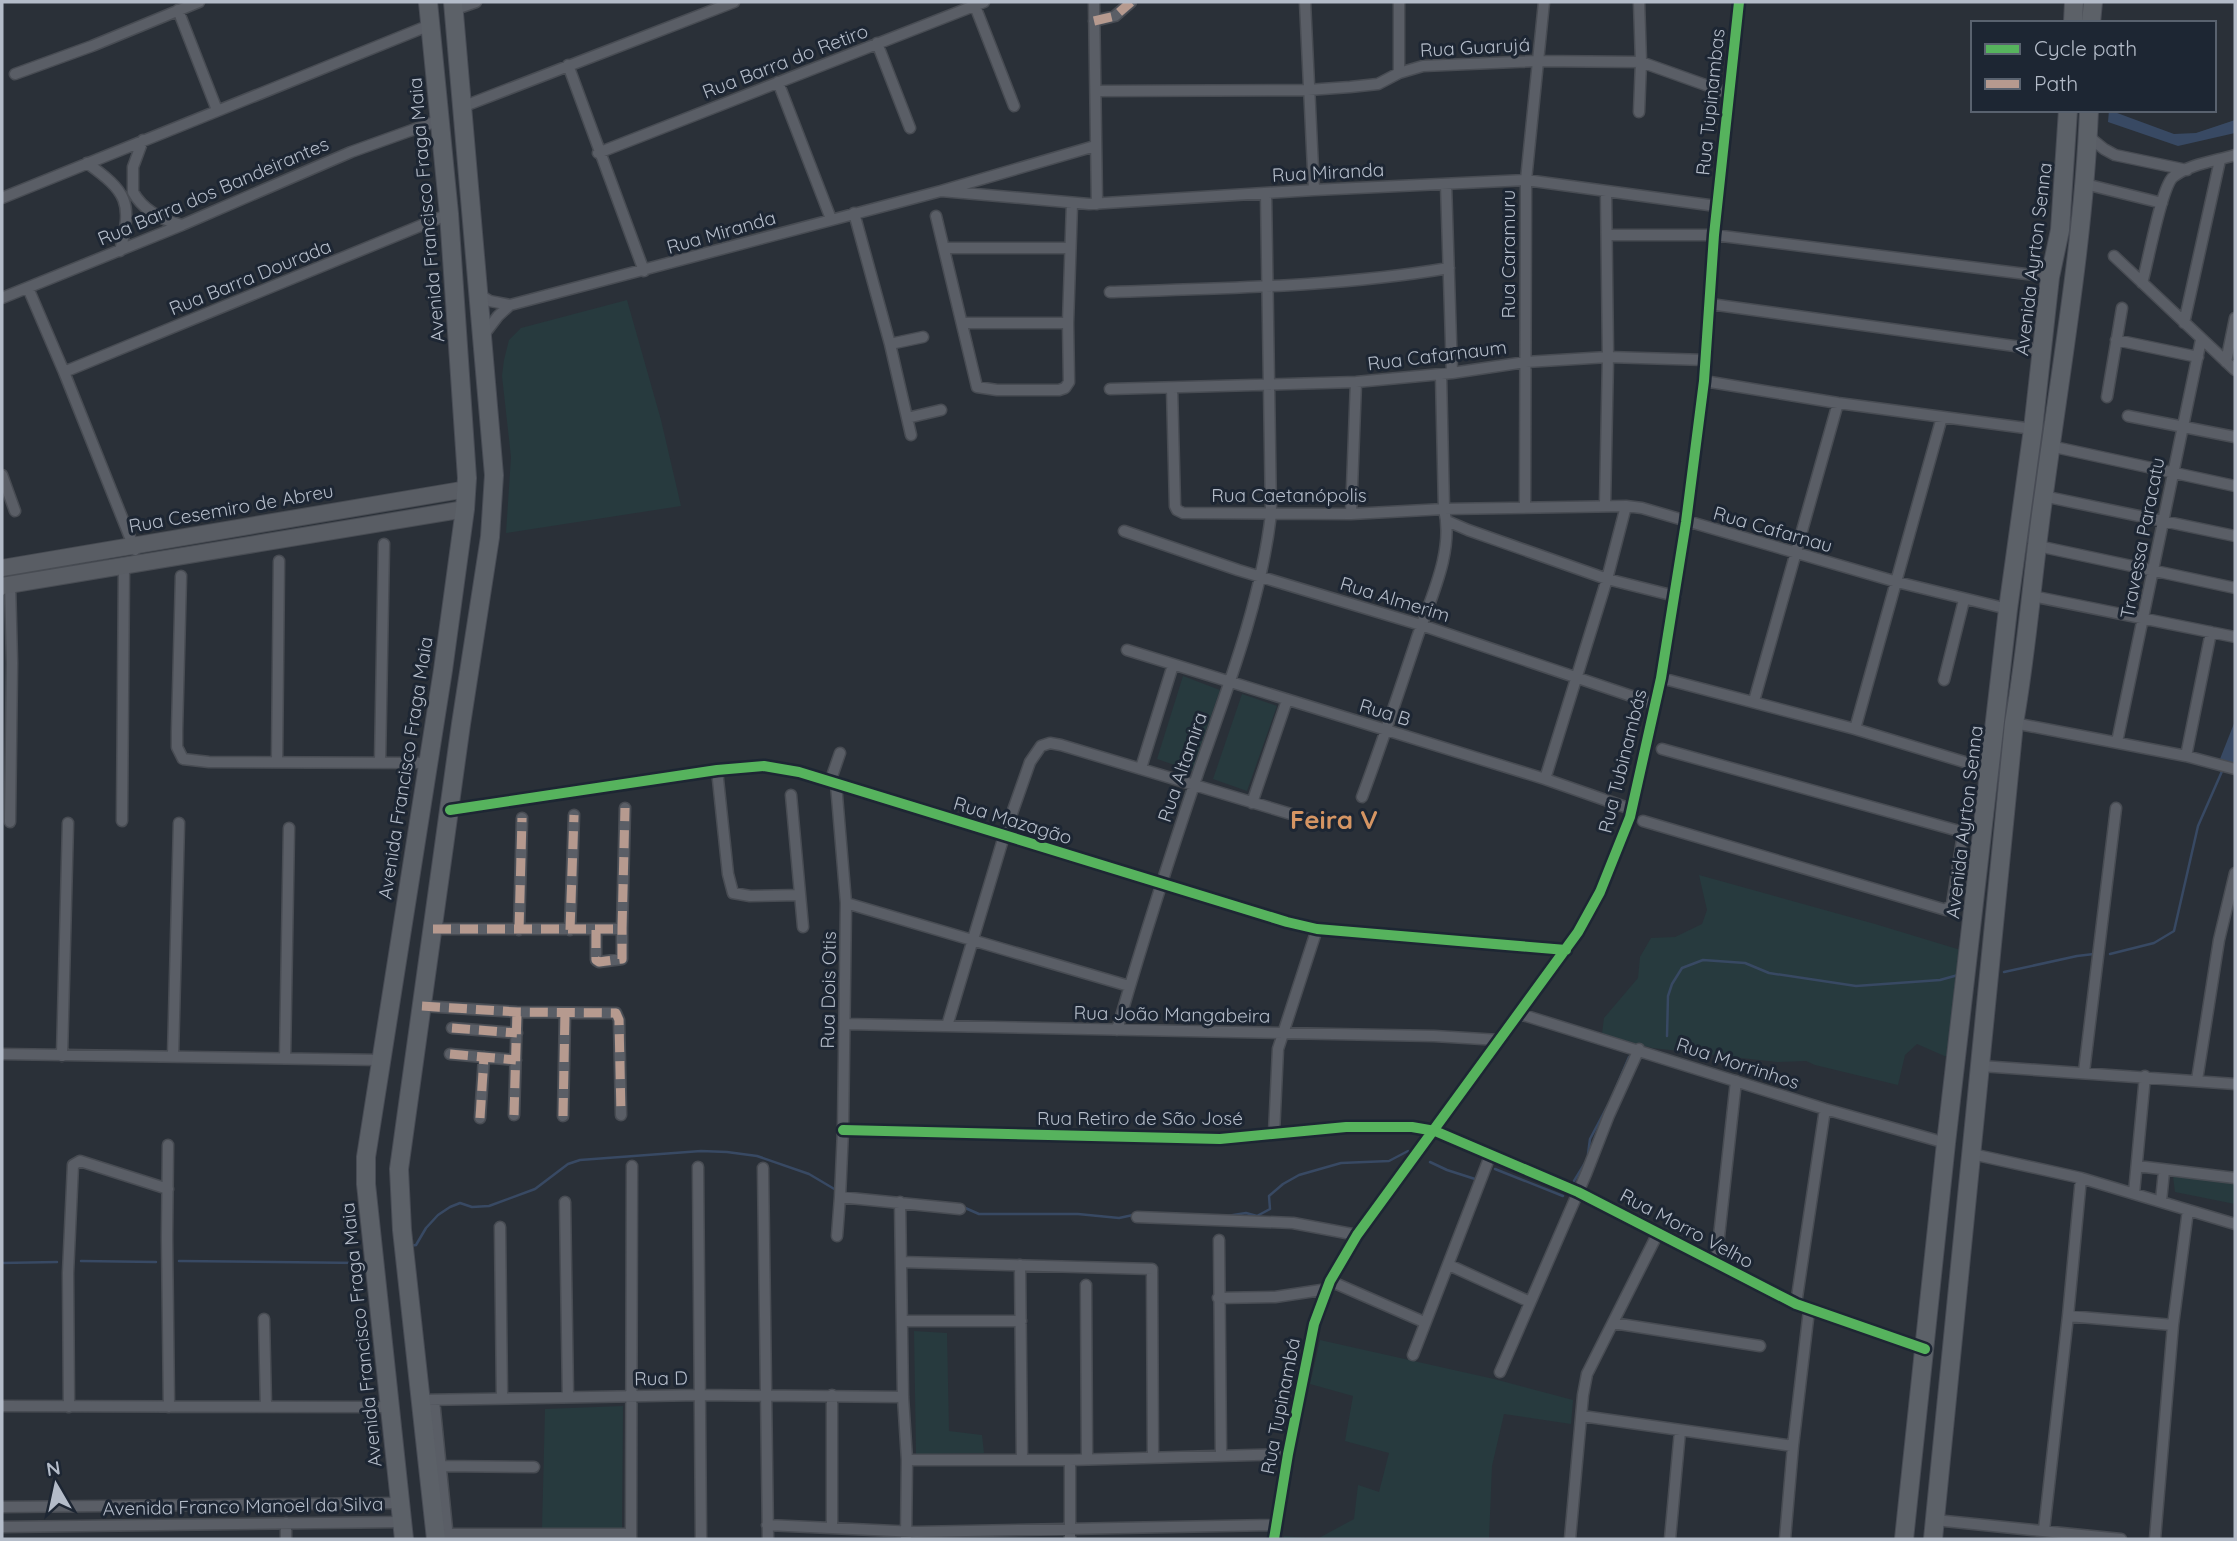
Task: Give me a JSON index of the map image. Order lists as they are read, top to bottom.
{
  "streets": {
    "main road": ["Avenida Francisco Fraga Maia", "Avenida Ayrton Senna"],
    "street": [
      "Rua Guarujá",
      "Rua Barra do Retiro",
      "Rua Tupinambas",
      "Rua Miranda",
      "Rua Barra dos Bandeirantes",
      "Rua Caramuru",
      "Rua Barra Dourada",
      "Rua Cafarnaum",
      "Rua Caetanópolis",
      "Rua Cesemiro de Abreu",
      "Rua Cafarnau",
      "Travessa Paracatu",
      "Rua Almerim",
      "Rua B",
      "Rua Tubinambás",
      "Rua Altamira",
      "Rua Mazagão",
      "Rua Dois Otis",
      "Rua João Mangabeira",
      "Rua Morrinhos",
      "Rua Retiro de São José",
      "Rua Morro Velho",
      "Rua D",
      "Rua Tupinambá",
      "Avenida Franco Manoel da Silva"
    ]
  },
  "crossings": [
    ["Rua Guarujá", "Rua Tupinambas"],
    ["Rua Guarujá", "Rua Caramuru"],
    ["Rua Tupinambas", "Rua Miranda"],
    ["Rua Tupinambas", "Rua Tubinambás"],
    ["Rua Miranda", "Rua Caramuru"],
    ["Rua Miranda", "Rua Tubinambás"],
    ["Rua Miranda", "Rua Altamira"],
    ["Rua Barra dos Bandeirantes", "Avenida Francisco Fraga Maia"],
    ["Avenida Francisco Fraga Maia", "Rua Barra Dourada"],
    ["Avenida Francisco Fraga Maia", "Rua Cesemiro de Abreu"],
    ["Avenida Francisco Fraga Maia", "Avenida Franco Manoel da Silva"],
    ["Rua Caramuru", "Rua Cafarnaum"],
    ["Rua Caramuru", "Rua Caetanópolis"],
    ["Rua Caramuru", "Rua Cafarnau"],
    ["Avenida Ayrton Senna", "Rua Cafarnau"],
    ["Avenida Ayrton Senna", "Rua Morrinhos"],
    ["Avenida Ayrton Senna", "Rua Morro Velho"],
    ["Rua Cafarnaum", "Rua Caetanópolis"],
    ["Rua Cafarnaum", "Rua Tubinambás"],
    ["Rua Cafarnaum", "Rua Altamira"],
    ["Rua Caetanópolis", "Rua Cafarnau"],
    ["Rua Caetanópolis", "Rua Altamira"],
    ["Rua Cafarnau", "Rua Tubinambás"],
    ["Rua Almerim", "Rua Tubinambás"],
    ["Rua Almerim", "Rua Altamira"],
    ["Rua B", "Rua Tubinambás"],
    ["Rua B", "Rua Altamira"],
    ["Rua Tubinambás", "Rua Mazagão"],
    ["Rua Tubinambás", "Rua João Mangabeira"],
    ["Rua Tubinambás", "Rua Morrinhos"],
    ["Rua Tubinambás", "Rua Retiro de São José"],
    ["Rua Tubinambás", "Rua Morro Velho"],
    ["Rua Tubinambás", "Rua Tupinambá"],
    ["Rua Altamira", "Rua Mazagão"],
    ["Rua Altamira", "Rua João Mangabeira"],
    ["Rua Mazagão", "Rua Dois Otis"],
    ["Rua Dois Otis", "Rua João Mangabeira"],
    ["Rua Dois Otis", "Rua Retiro de São José"],
    ["Rua Retiro de São José", "Rua Morro Velho"]
  ],
  "districts": ["Feira V"],
  "legend": ["Cycle path", "Path"],
  "north": "top"
}
